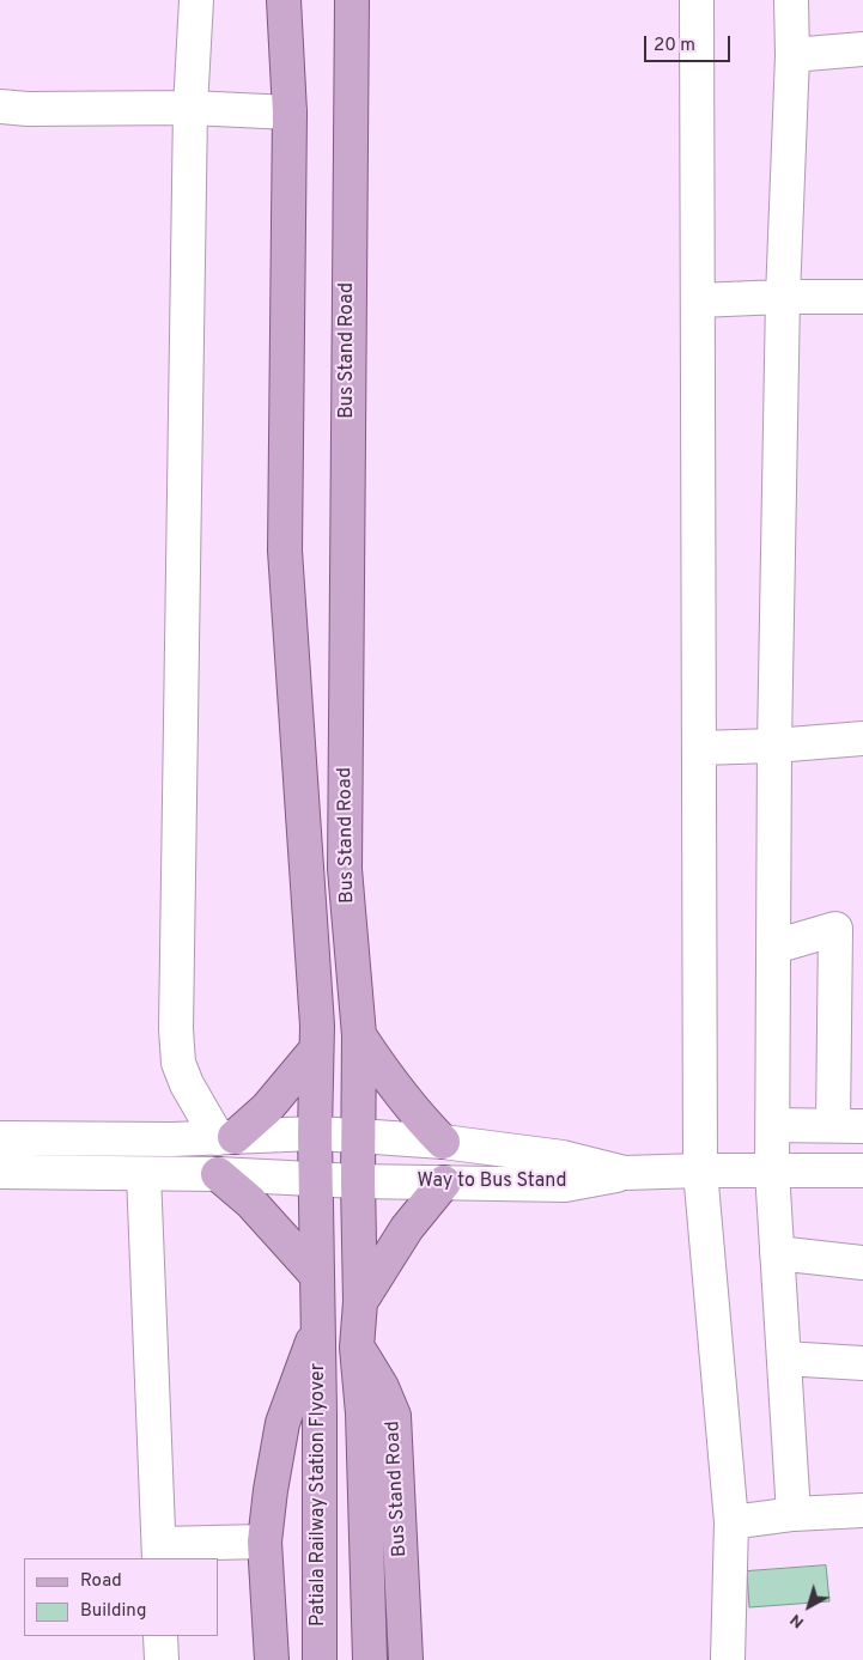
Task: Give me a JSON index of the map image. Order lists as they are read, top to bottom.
{
  "streets": {
    "main road": ["Bus Stand Road", "Patiala Railway Station Flyover"],
    "street": ["Way to Bus Stand"]
  },
  "crossings": [
    ["Bus Stand Road", "Way to Bus Stand"],
    ["Bus Stand Road", "Patiala Railway Station Flyover"]
  ],
  "legend": ["Road", "Building"],
  "scale_bar": "20 m",
  "north": "bottom left"
}
